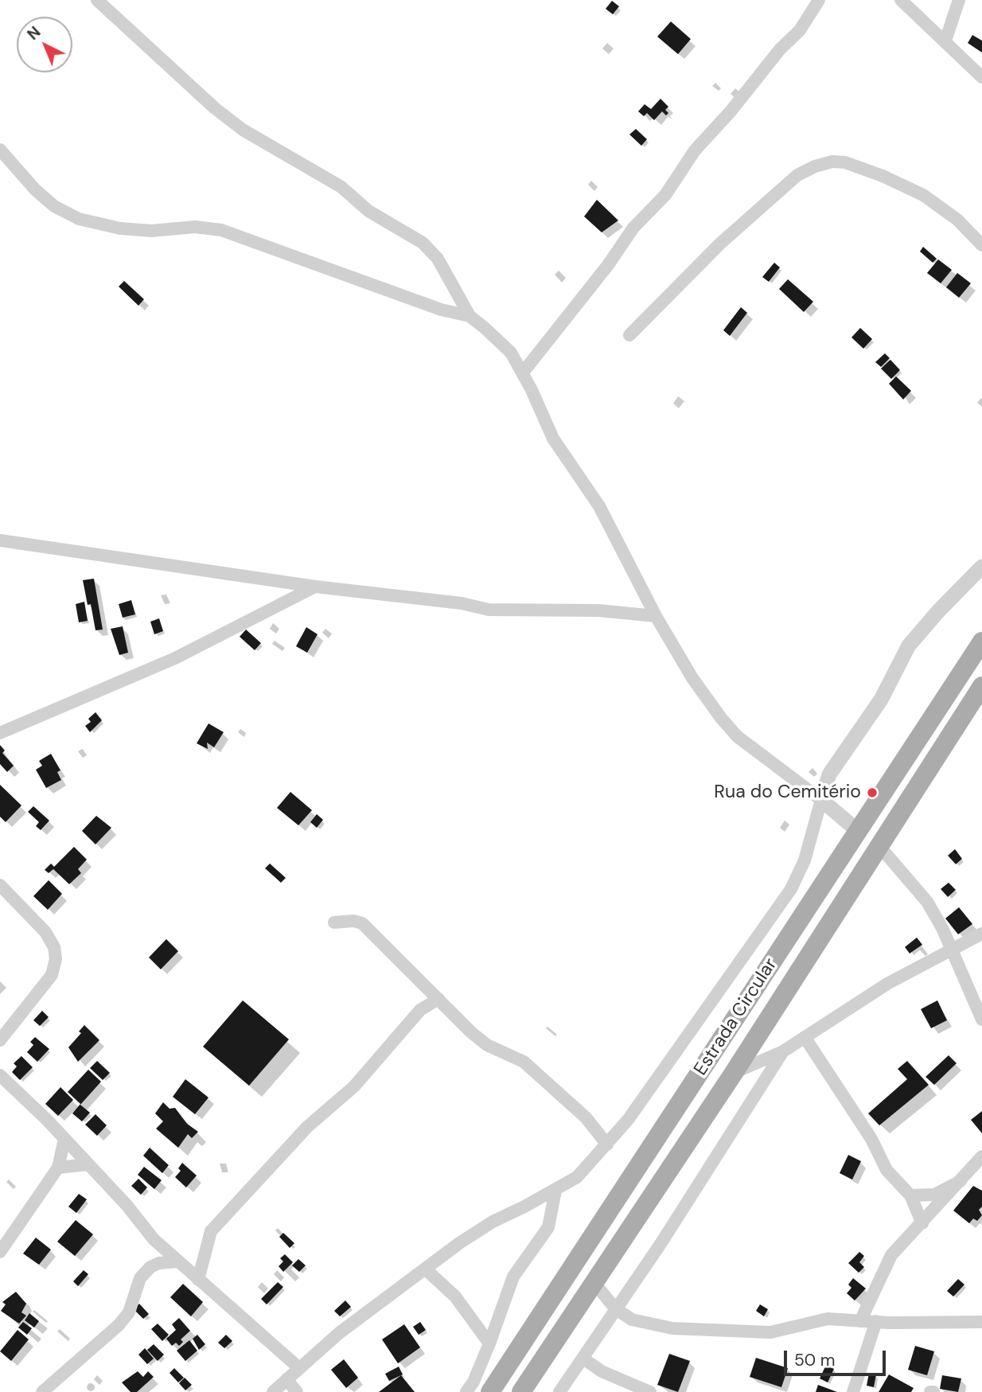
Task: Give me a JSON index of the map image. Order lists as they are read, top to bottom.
{
  "streets": {
    "main road": ["Estrada Circular"]
  },
  "places": ["Rua do Cemitério"],
  "scale_bar": "50 m",
  "north": "top left"
}
